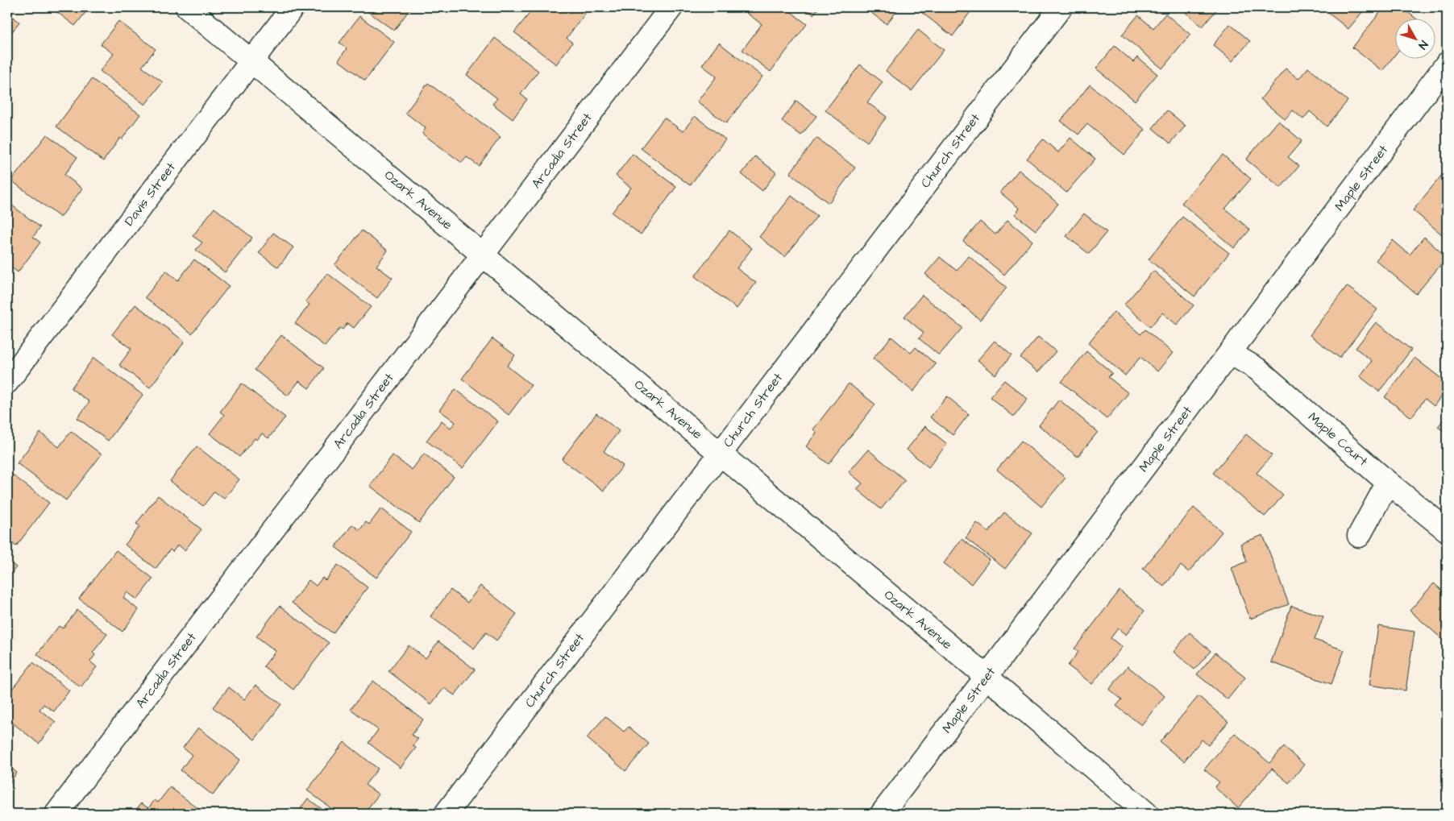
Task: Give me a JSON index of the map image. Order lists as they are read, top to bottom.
{
  "streets": {
    "street": [
      "Arcadia Street",
      "Church Street",
      "Maple Street",
      "Davis Street",
      "Ozark Avenue",
      "Maple Court"
    ]
  },
  "crossings": [
    ["Arcadia Street", "Ozark Avenue"],
    ["Church Street", "Ozark Avenue"],
    ["Maple Street", "Ozark Avenue"],
    ["Maple Street", "Maple Court"],
    ["Davis Street", "Ozark Avenue"]
  ],
  "north": "bottom right"
}
